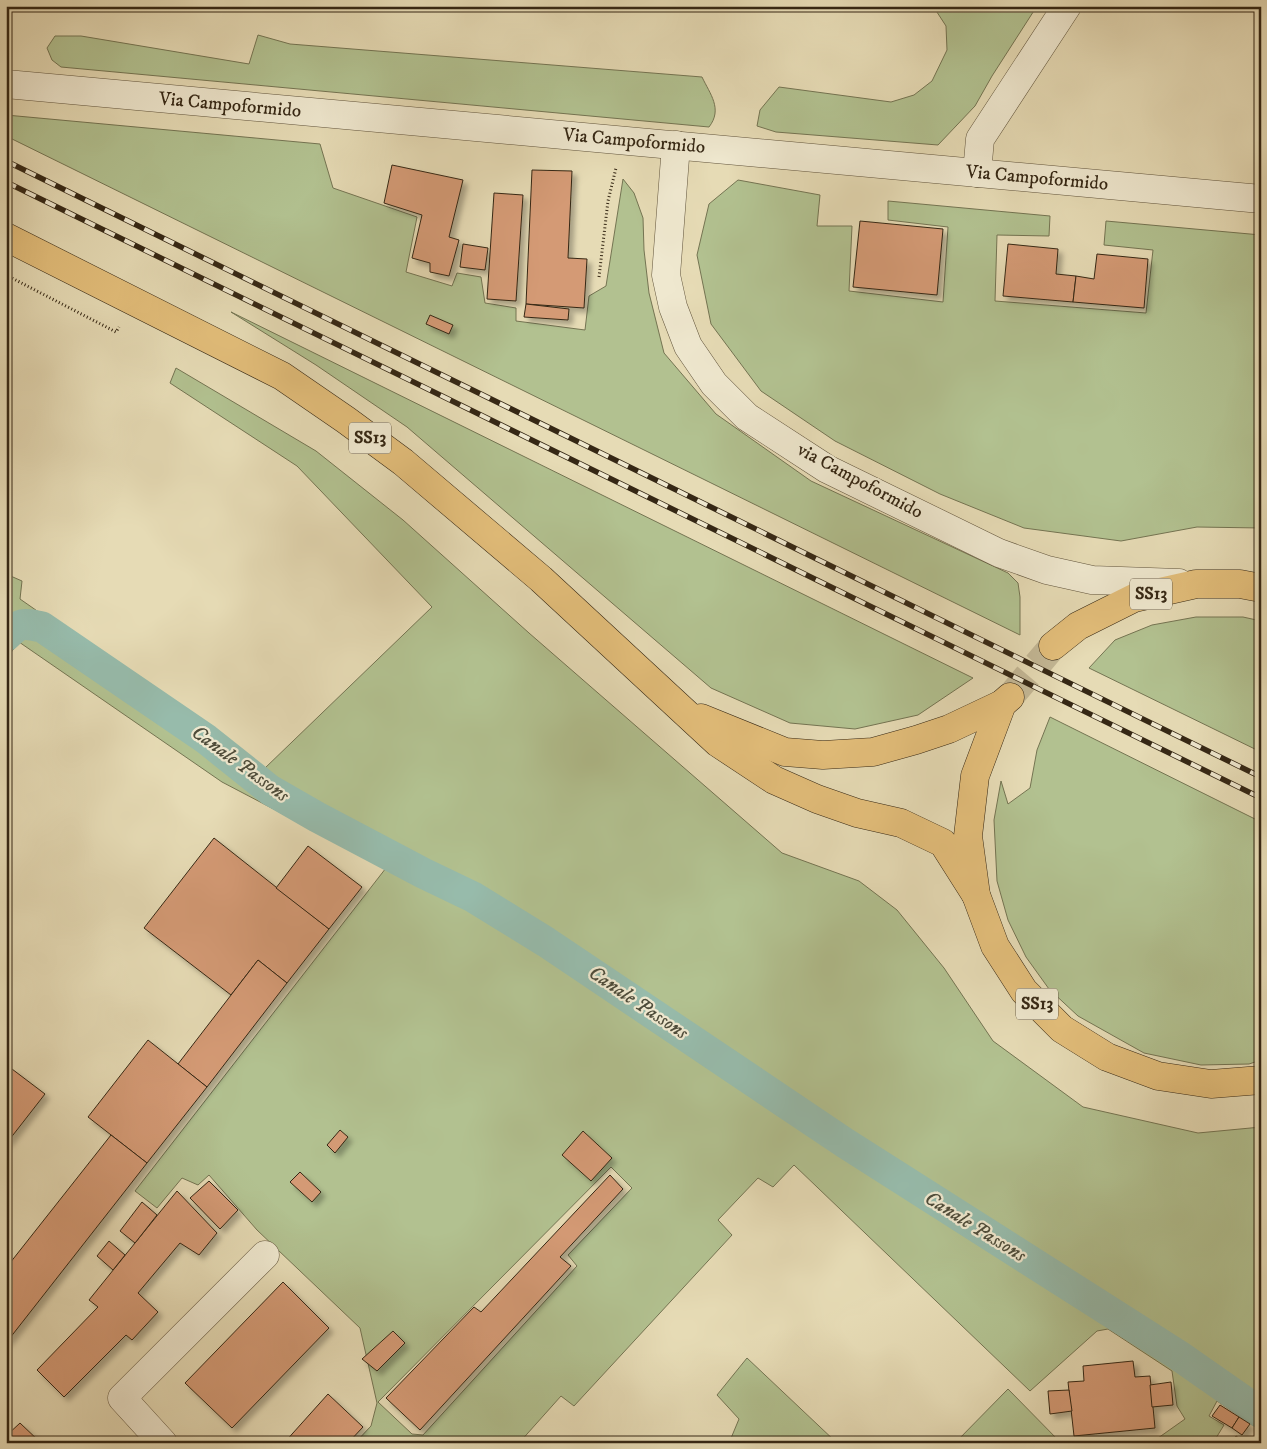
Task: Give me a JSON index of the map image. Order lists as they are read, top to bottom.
{
  "streets": {
    "main road": ["SS13"],
    "street": ["Via Campoformido", "via Campoformido"]
  },
  "crossings": [
    ["Via Campoformido", "via Campoformido"],
    ["SS13", "via Campoformido"]
  ],
  "water": ["Canale Passons"]
}
